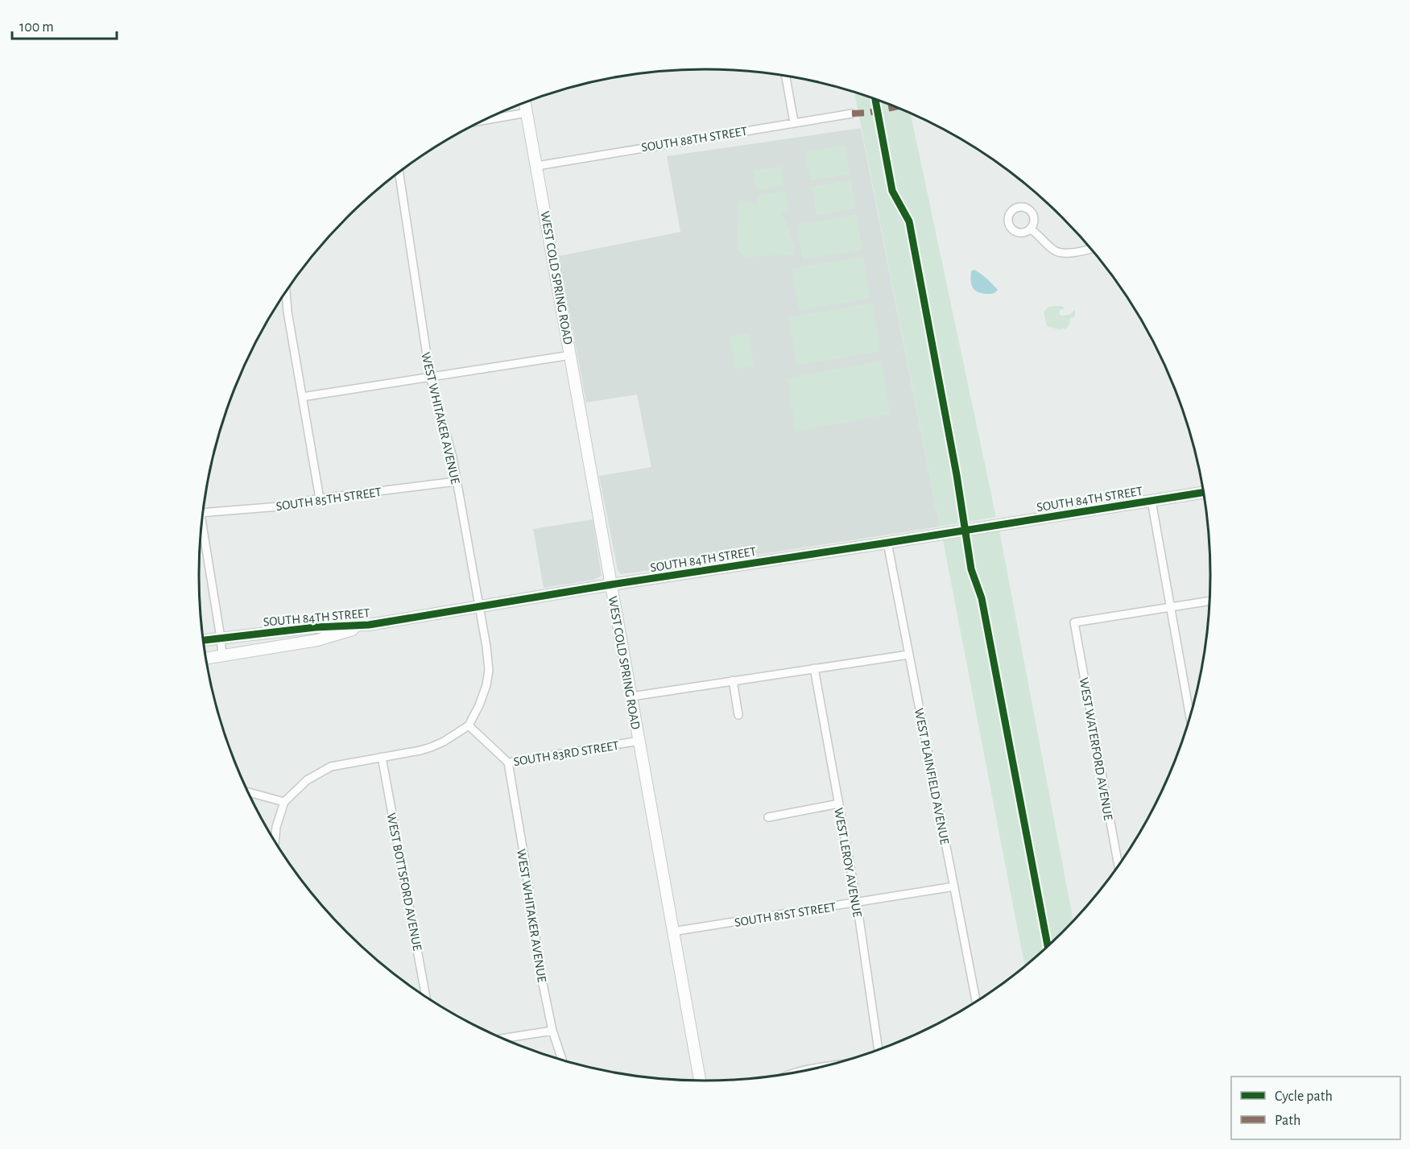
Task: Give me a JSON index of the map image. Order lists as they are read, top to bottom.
{
  "streets": {
    "street": [
      "SOUTH 88TH STREET",
      "WEST COLD SPRING ROAD",
      "WEST WHITAKER AVENUE",
      "SOUTH 85TH STREET",
      "SOUTH 84TH STREET",
      "WEST WATERFORD AVENUE",
      "SOUTH 83RD STREET",
      "WEST PLAINFIELD AVENUE",
      "WEST LEROY AVENUE",
      "WEST BOTTSFORD AVENUE",
      "SOUTH 81ST STREET"
    ]
  },
  "crossings": [
    ["SOUTH 88TH STREET", "WEST COLD SPRING ROAD"],
    ["WEST COLD SPRING ROAD", "SOUTH 84TH STREET"],
    ["WEST COLD SPRING ROAD", "SOUTH 83RD STREET"],
    ["WEST COLD SPRING ROAD", "SOUTH 81ST STREET"],
    ["WEST WHITAKER AVENUE", "SOUTH 85TH STREET"],
    ["WEST WHITAKER AVENUE", "SOUTH 84TH STREET"],
    ["WEST WHITAKER AVENUE", "SOUTH 83RD STREET"],
    ["SOUTH 84TH STREET", "WEST PLAINFIELD AVENUE"],
    ["WEST PLAINFIELD AVENUE", "SOUTH 81ST STREET"],
    ["WEST LEROY AVENUE", "SOUTH 81ST STREET"]
  ],
  "legend": ["Cycle path", "Path"],
  "scale_bar": "100 m"
}
